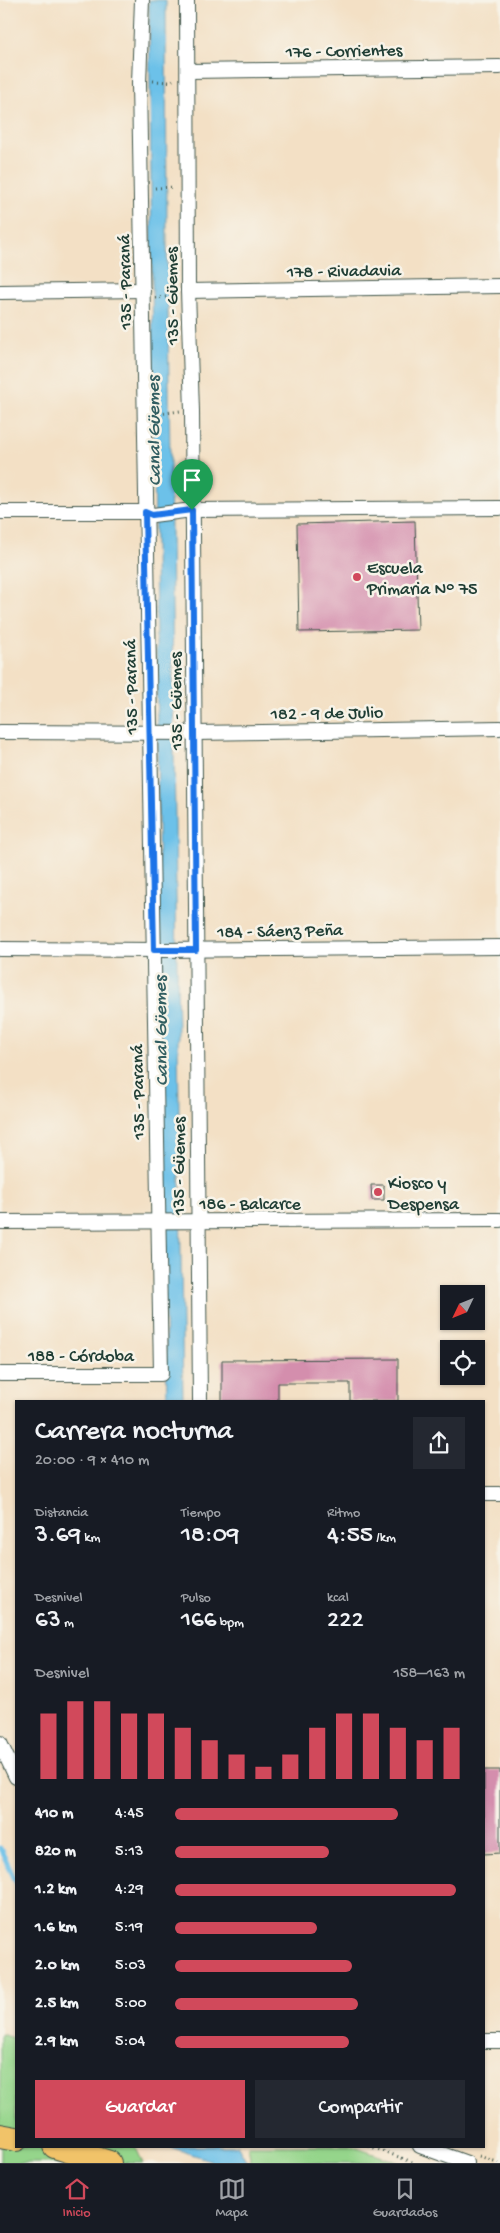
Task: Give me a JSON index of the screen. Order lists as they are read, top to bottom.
{
  "streets": {
    "street": [
      "176 - Corrientes",
      "178 - Rivadavia",
      "135 - Paraná",
      "135 - Güemes",
      "182 - 9 de Julio",
      "184 - Sáenz Peña",
      "186 - Balcarce",
      "188 - Córdoba"
    ]
  },
  "crossings": [
    ["176 - Corrientes", "135 - Güemes"],
    ["178 - Rivadavia", "135 - Güemes"],
    ["135 - Paraná", "182 - 9 de Julio"],
    ["135 - Paraná", "184 - Sáenz Peña"],
    ["135 - Paraná", "186 - Balcarce"],
    ["135 - Paraná", "188 - Córdoba"],
    ["135 - Güemes", "182 - 9 de Julio"],
    ["135 - Güemes", "184 - Sáenz Peña"],
    ["135 - Güemes", "186 - Balcarce"]
  ],
  "water": ["Canal Güemes"],
  "places": ["Escuela Primaria N° 75", "Kiosco y Despensa"],
  "north": "bottom left",
  "page": {
    "heading": ["Carrera nocturna", "20:00 · 9 × 410 m"],
    "stats": [
      ["Distancia", "3.69 km"],
      ["Tiempo", "18:09"],
      ["Ritmo", "4:55 /km"],
      ["Desnivel", "63 m"],
      ["Pulso", "166 bpm"],
      ["kcal", "222"]
    ],
    "chart": ["Desnivel", "158–163 m"],
    "list": [
      {
        "name": "410 m",
        "note": "4:45"
      },
      {
        "name": "820 m",
        "note": "5:13"
      },
      {
        "name": "1.2 km",
        "note": "4:29"
      },
      {
        "name": "1.6 km",
        "note": "5:19"
      },
      {
        "name": "2.0 km",
        "note": "5:03"
      },
      {
        "name": "2.5 km",
        "note": "5:00"
      },
      {
        "name": "2.9 km",
        "note": "5:04"
      }
    ],
    "buttons": ["Guardar", "Compartir"],
    "tabs": ["Inicio", "Mapa", "Guardados"]
  }
}
